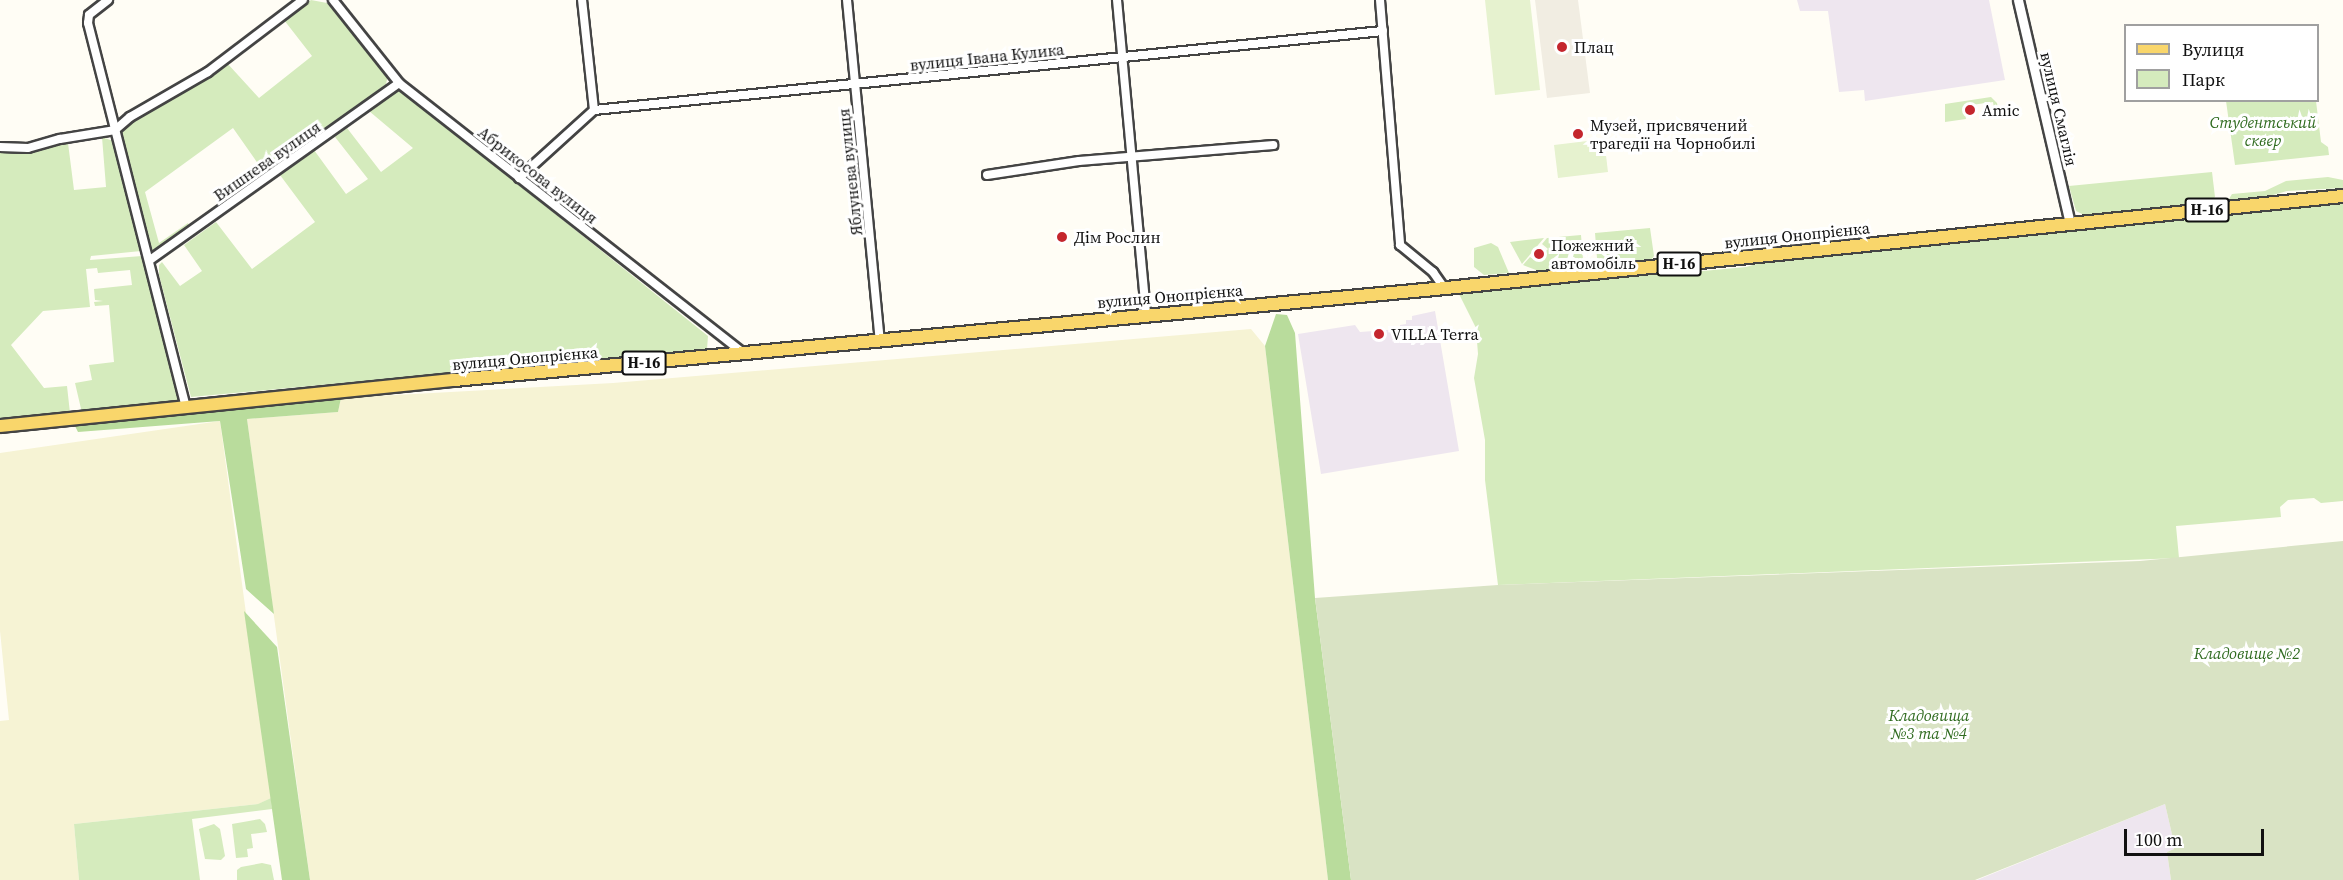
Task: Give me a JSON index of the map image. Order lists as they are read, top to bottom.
{
  "streets": {
    "main road": ["Н-16", "вулиця Онопрієнка"],
    "street": [
      "вулиця Івана Кулика",
      "вулиця Смаглія",
      "Вишнева вулиця",
      "Яблунева вулиця",
      "Абрикосова вулиця"
    ]
  },
  "crossings": [
    ["вулиця Івана Кулика", "Яблунева вулиця"],
    ["вулиця Смаглія", "вулиця Онопрієнка"],
    ["Вишнева вулиця", "Абрикосова вулиця"],
    ["Яблунева вулиця", "вулиця Онопрієнка"],
    ["Абрикосова вулиця", "вулиця Онопрієнка"]
  ],
  "parks": ["Студентський сквер", "Кладовище №2", "Кладовища №3 та №4"],
  "places": [
    "Плац",
    "Amic",
    "Музей, присвячений трагедії на Чорнобилі",
    "Дім Рослин",
    "Пожежний автомобіль",
    "VILLA Terra"
  ],
  "legend": ["Вулиця", "Парк"],
  "scale_bar": "100 m"
}
